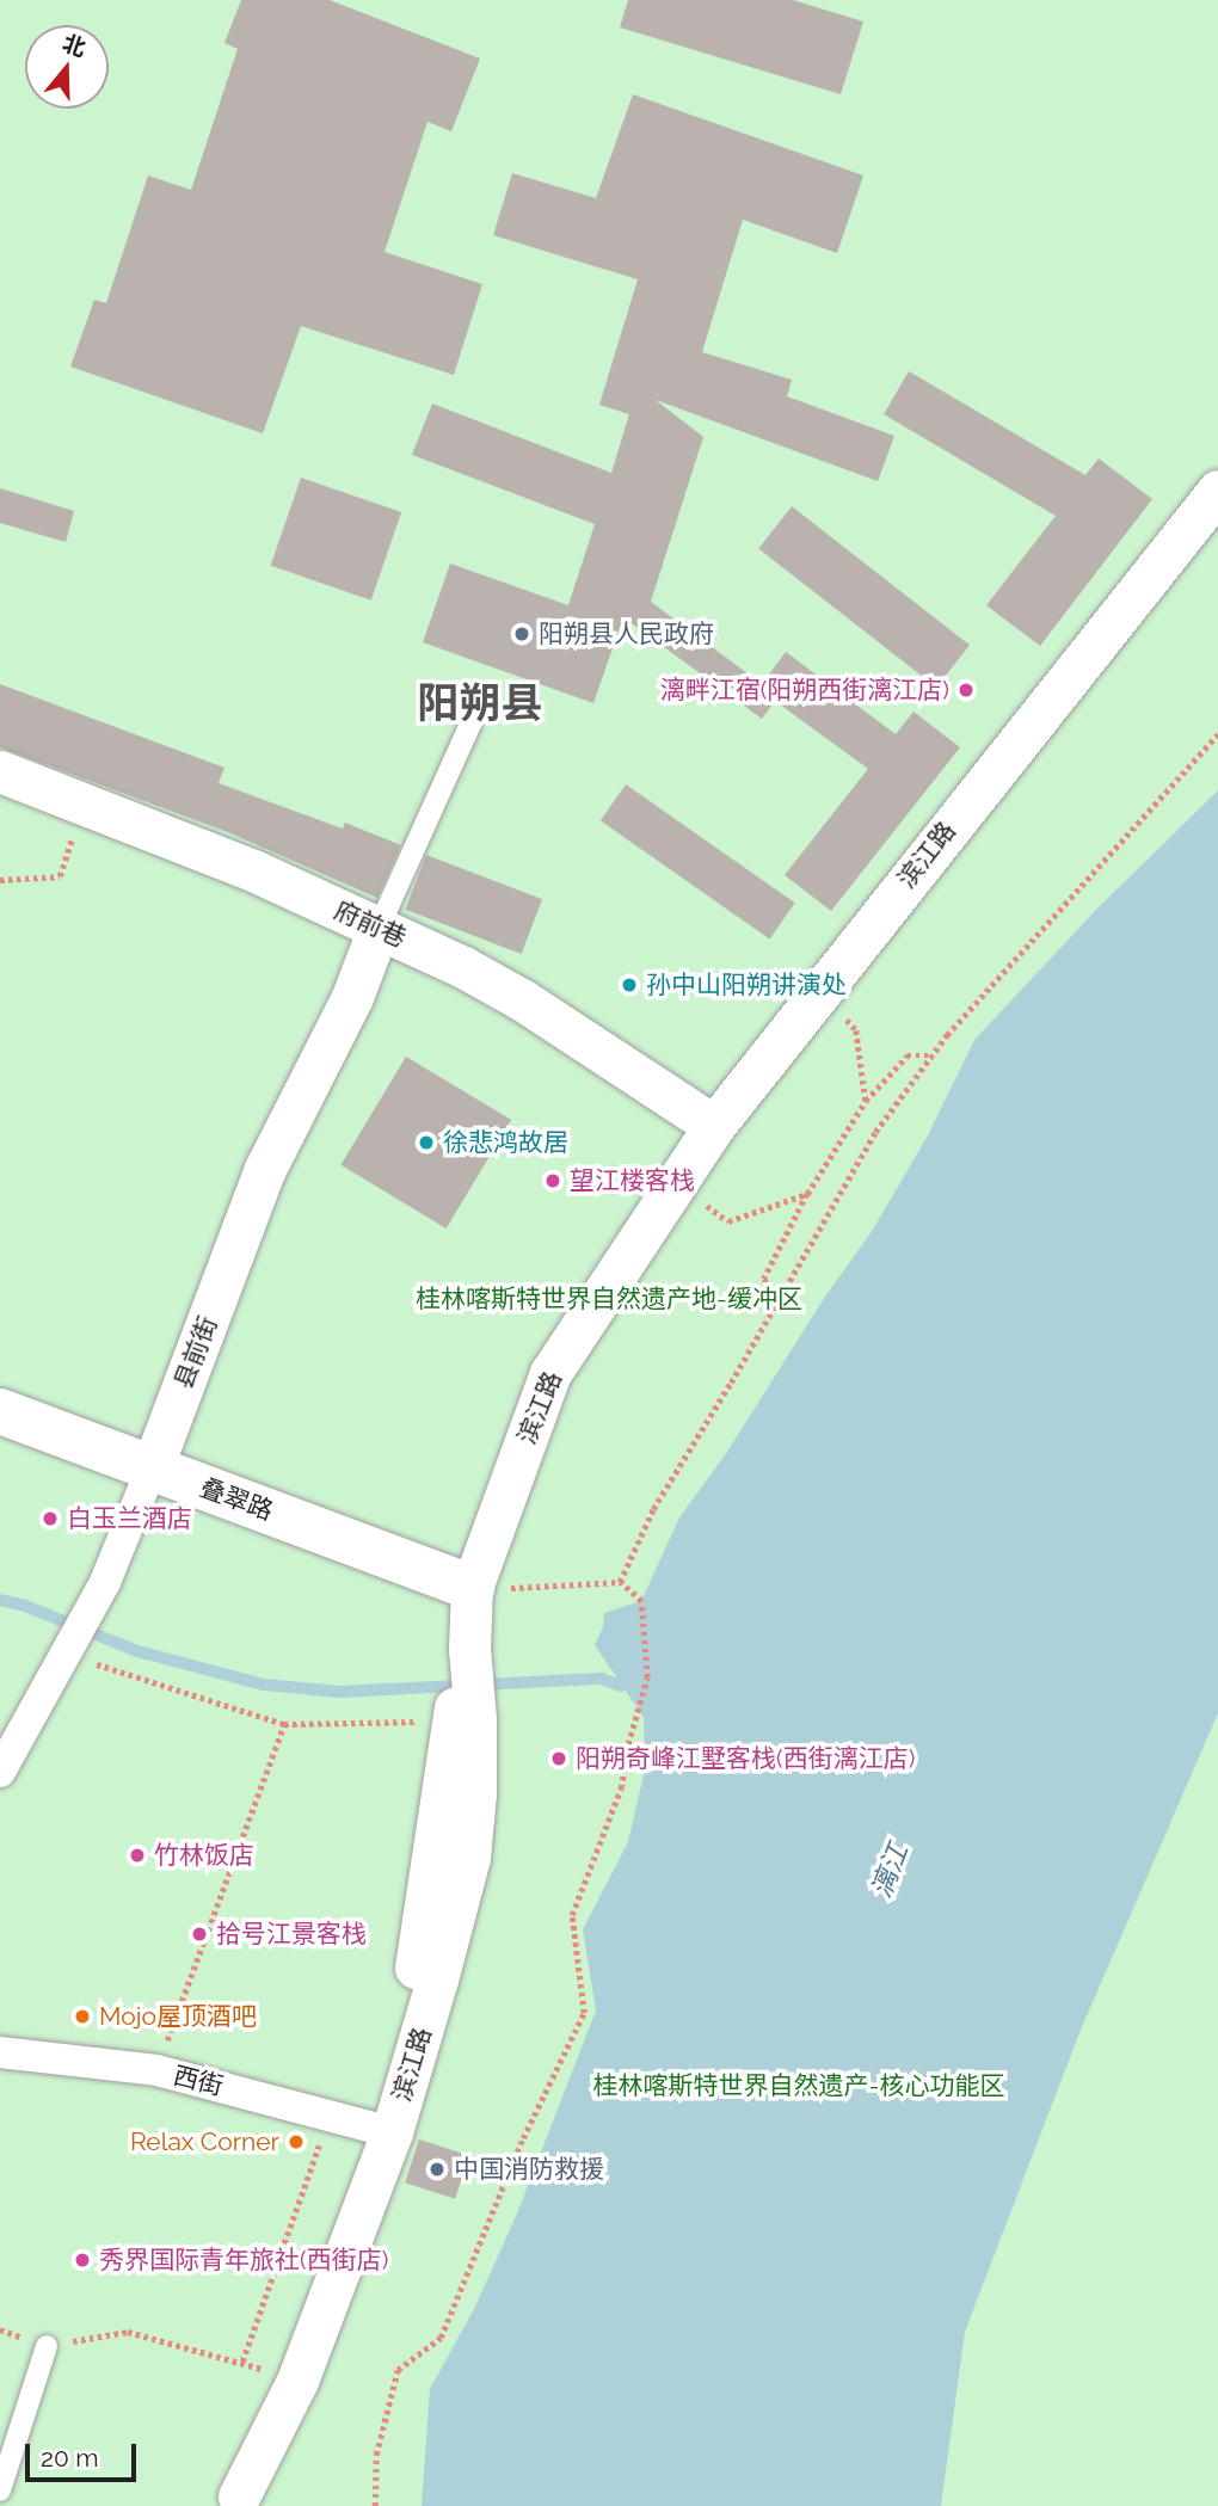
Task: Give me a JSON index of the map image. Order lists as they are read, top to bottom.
{
  "streets": {
    "street": [
      "滨江路",
      "府前巷",
      "县前街",
      "叠翠路",
      "西街"
    ]
  },
  "crossings": [
    ["滨江路", "府前巷"],
    ["滨江路", "叠翠路"],
    ["滨江路", "西街"],
    ["府前巷", "县前街"],
    ["县前街", "叠翠路"]
  ],
  "districts": ["阳朔县"],
  "water": ["漓江"],
  "parks": ["桂林喀斯特世界自然遗产地-缓冲区", "桂林喀斯特世界自然遗产-核心功能区"],
  "places": [
    "阳朔县人民政府",
    "漓畔江宿(阳朔西街漓江店)",
    "孙中山阳朔讲演处",
    "徐悲鸿故居",
    "望江楼客栈",
    "白玉兰酒店",
    "阳朔奇峰江墅客栈(西街漓江店)",
    "竹林饭店",
    "拾号江景客栈",
    "Mojo屋顶酒吧",
    "Relax Corner",
    "中国消防救援",
    "秀界国际青年旅社(西街店)"
  ],
  "scale_bar": "20 m",
  "north": "top"
}
